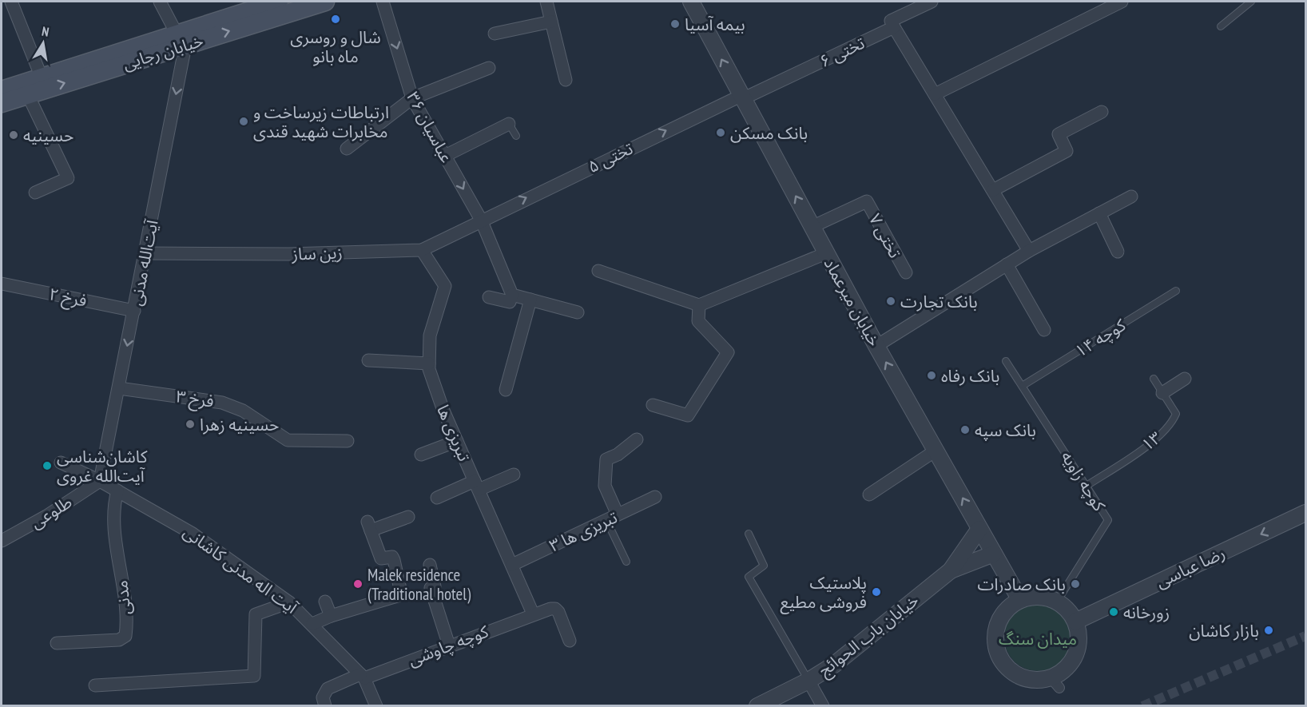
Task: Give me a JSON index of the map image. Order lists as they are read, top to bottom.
{
  "streets": {
    "main road": ["خیابان رجایی"],
    "street": [
      "تختی ۶",
      "عباسیان ۳۶",
      "تختی ۵",
      "تختی ۷",
      "زین ساز",
      "آیت‌الله مدنی",
      "فرخ ۲",
      "خیابان میرعماد",
      "فرخ ۳",
      "تبریزی ها",
      "طلوعی",
      "تبریزی ها ۳",
      "رضا عباسی",
      "آیت اله مدنی کاشانی",
      "مدنی",
      "خیابان باب الحوائج",
      "کوچه چاوشی"
    ],
    "lane": ["کوچه ۱۴", "۱۳", "کوچه زاویه"]
  },
  "crossings": [
    ["خیابان رجایی", "آیت‌الله مدنی"],
    ["تختی ۶", "تختی ۵"],
    ["تختی ۶", "خیابان میرعماد"],
    ["عباسیان ۳۶", "تختی ۵"],
    ["عباسیان ۳۶", "زین ساز"],
    ["تختی ۵", "زین ساز"],
    ["تختی ۵", "خیابان میرعماد"],
    ["تختی ۷", "خیابان میرعماد"],
    ["زین ساز", "آیت‌الله مدنی"],
    ["زین ساز", "تبریزی ها"],
    ["آیت‌الله مدنی", "فرخ ۲"],
    ["آیت‌الله مدنی", "فرخ ۳"],
    ["آیت‌الله مدنی", "طلوعی"],
    ["آیت‌الله مدنی", "آیت اله مدنی کاشانی"],
    ["خیابان میرعماد", "کوچه زاویه"],
    ["خیابان میرعماد", "رضا عباسی"],
    ["کوچه ۱۴", "کوچه زاویه"],
    ["تبریزی ها", "تبریزی ها ۳"],
    ["تبریزی ها", "کوچه چاوشی"],
    ["۱۳", "کوچه زاویه"],
    ["کوچه زاویه", "رضا عباسی"],
    ["طلوعی", "آیت اله مدنی کاشانی"],
    ["آیت اله مدنی کاشانی", "مدنی"],
    ["آیت اله مدنی کاشانی", "کوچه چاوشی"]
  ],
  "one_way": [
    "عباسیان ۳۶",
    "تختی ۵",
    "آیت‌الله مدنی",
    "خیابان میرعماد",
    "رضا عباسی"
  ],
  "parks": ["میدان سنگ"],
  "places": [
    "شال و روسری ماه بانو",
    "بیمه آسیا",
    "ارتباطات زیرساخت و مخابرات شهید قندی",
    "بانک مسکن",
    "حسینیه",
    "بانک تجارت",
    "بانک رفاه",
    "حسینیه زهرا",
    "بانک سپه",
    "کاشان‌شناسی آیت‌الله غروی",
    "Malek residence (Traditional hotel)",
    "بانک صادرات",
    "پلاستیک فروشی مطیع",
    "زورخانه",
    "بازار کاشان"
  ],
  "north": "top"
}
